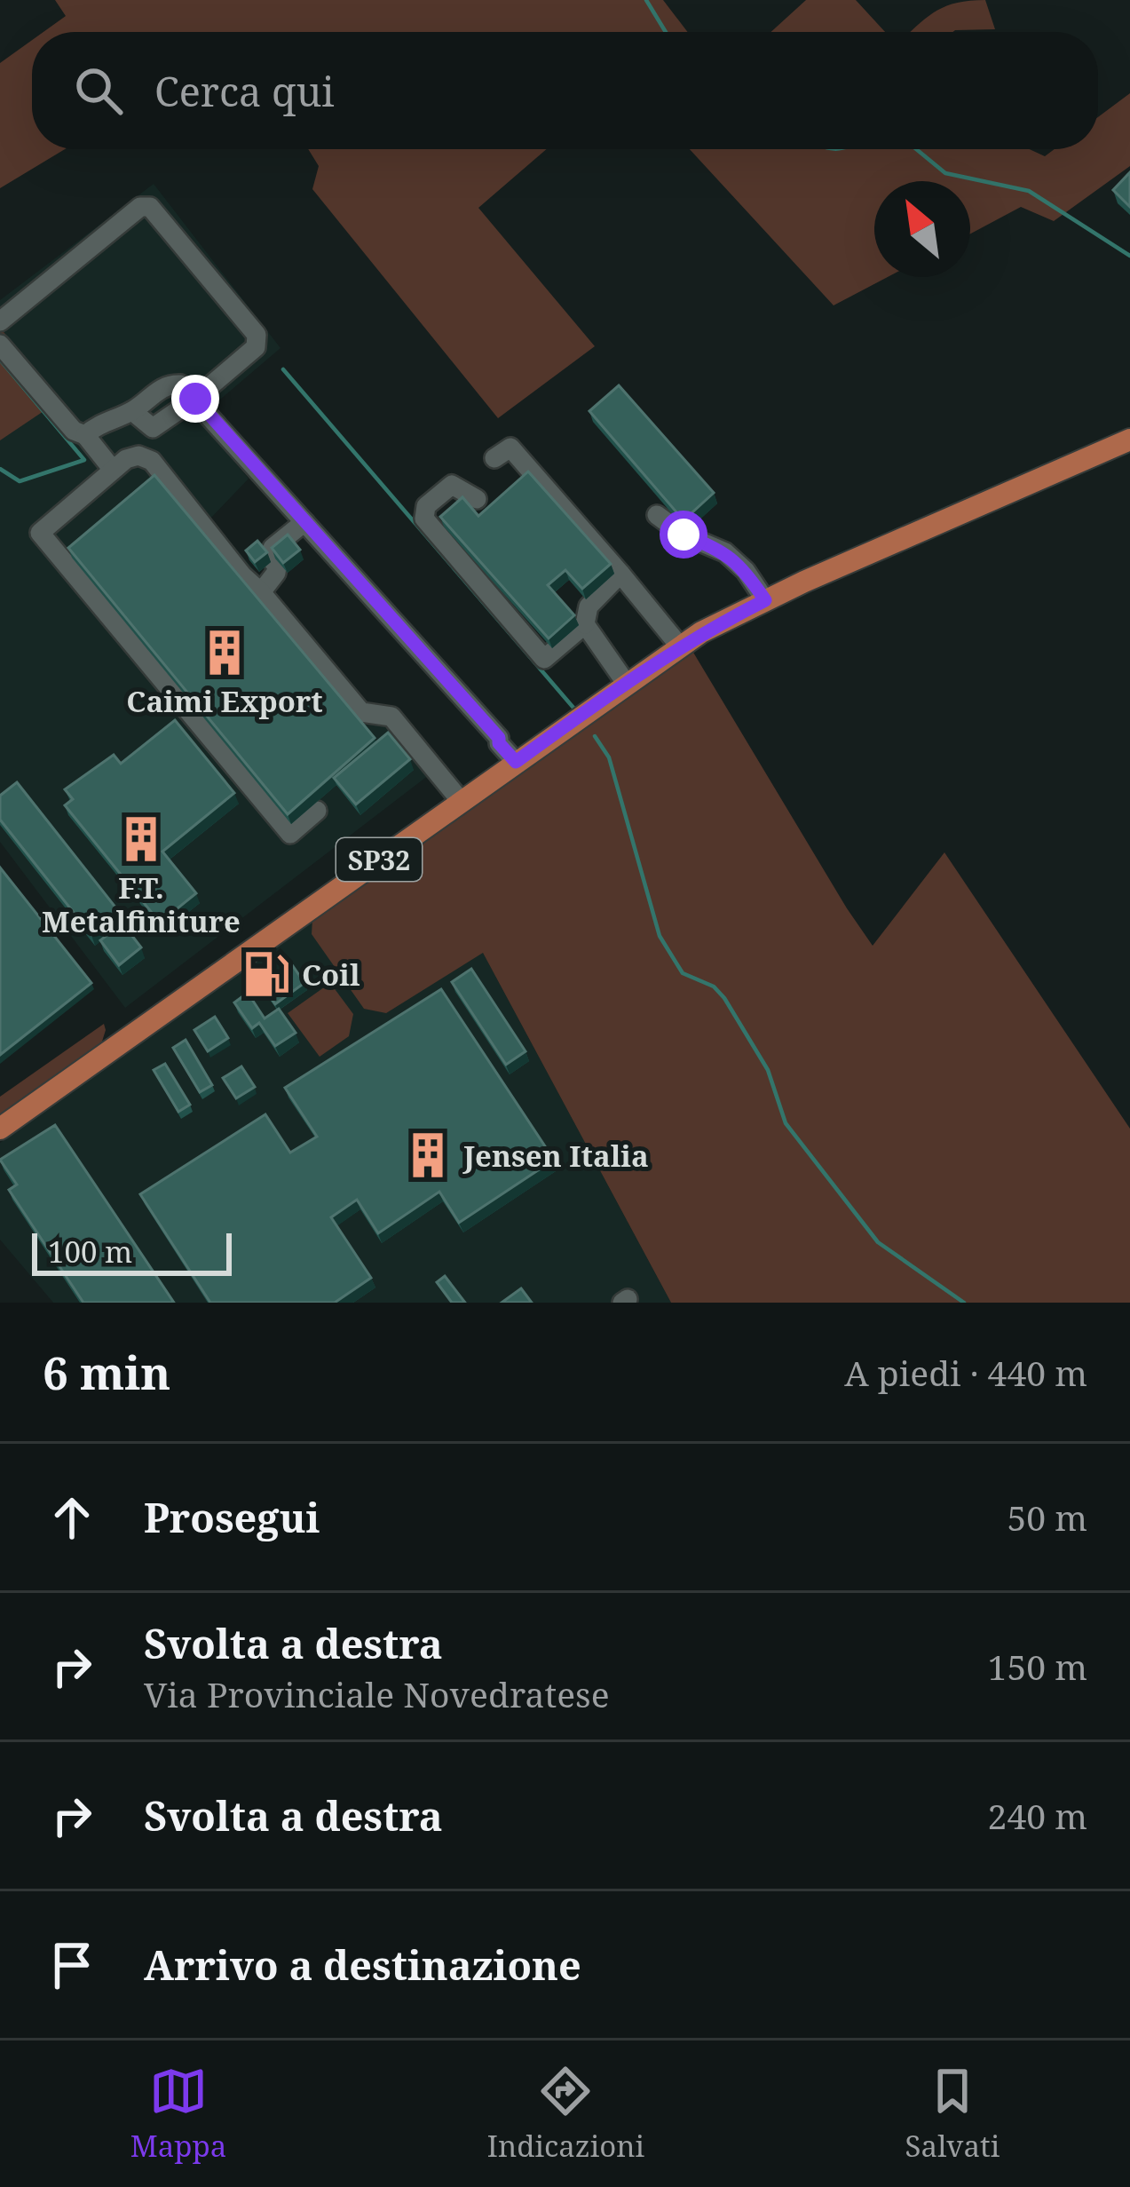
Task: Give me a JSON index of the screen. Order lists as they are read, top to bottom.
{
  "streets": {
    "main road": ["SP32"]
  },
  "places": {
    "building": ["Caimi Export", "F.T. Metalfiniture", "Jensen Italia"],
    "fuel station": ["Coil"]
  },
  "scale_bar": "100 m",
  "north": "top left",
  "page": {
    "search": "Cerca qui",
    "scale": "100 m",
    "heading": ["6 min", "A piedi · 440 m"],
    "list": [
      ["Prosegui", "50 m"],
      ["Svolta a destra", "Via Provinciale Novedratese", "150 m"],
      ["Svolta a destra", "240 m"],
      "Arrivo a destinazione"
    ],
    "nav": ["Mappa", "Indicazioni", "Salvati"]
  }
}
